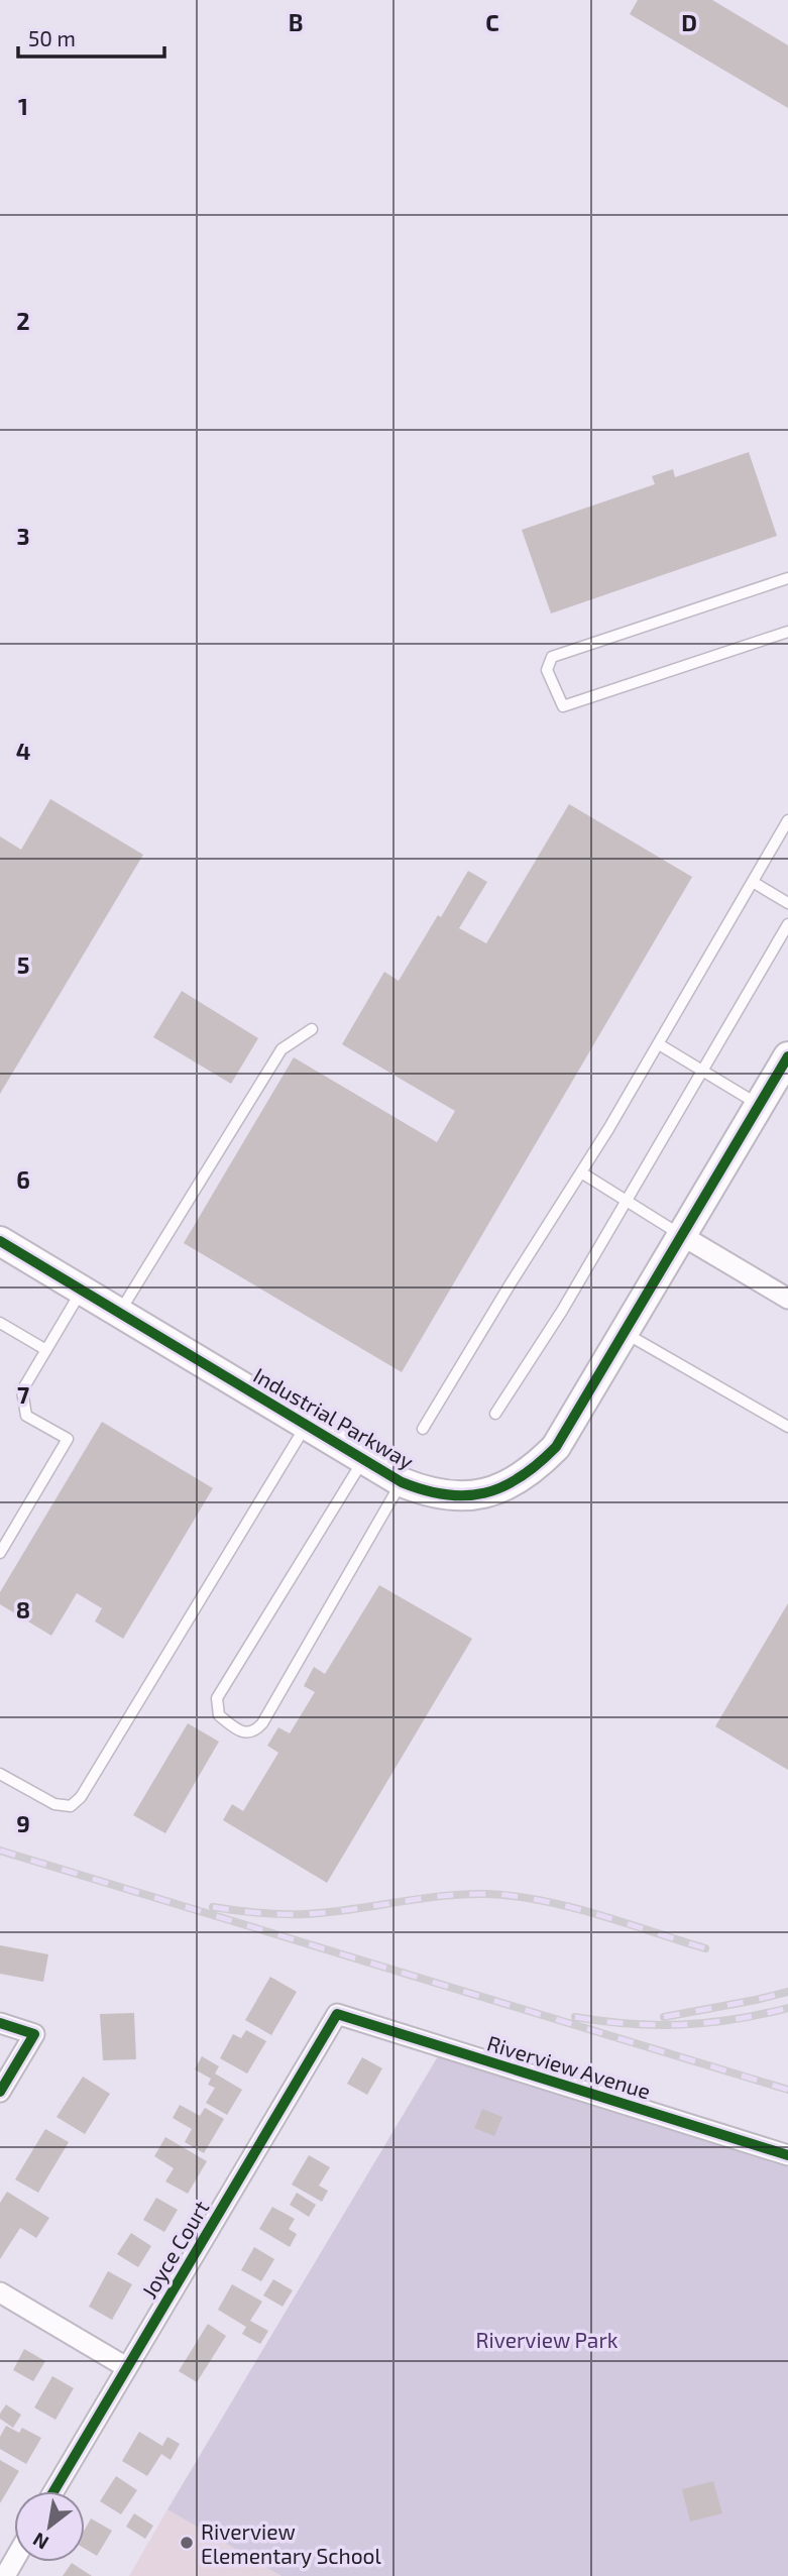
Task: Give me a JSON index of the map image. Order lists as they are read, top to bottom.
{
  "streets": {
    "street": ["Industrial Parkway", "Riverview Avenue", "Joyce Court"]
  },
  "crossings": [
    ["Riverview Avenue", "Joyce Court"]
  ],
  "parks": ["Riverview Park"],
  "places": ["Riverview Elementary School"],
  "scale_bar": "50 m",
  "north": "bottom left",
  "grid": {
    "columns": ["B", "C", "D"],
    "rows": [
      "1",
      "2",
      "3",
      "4",
      "5",
      "6",
      "7",
      "8",
      "9"
    ]
  }
}
